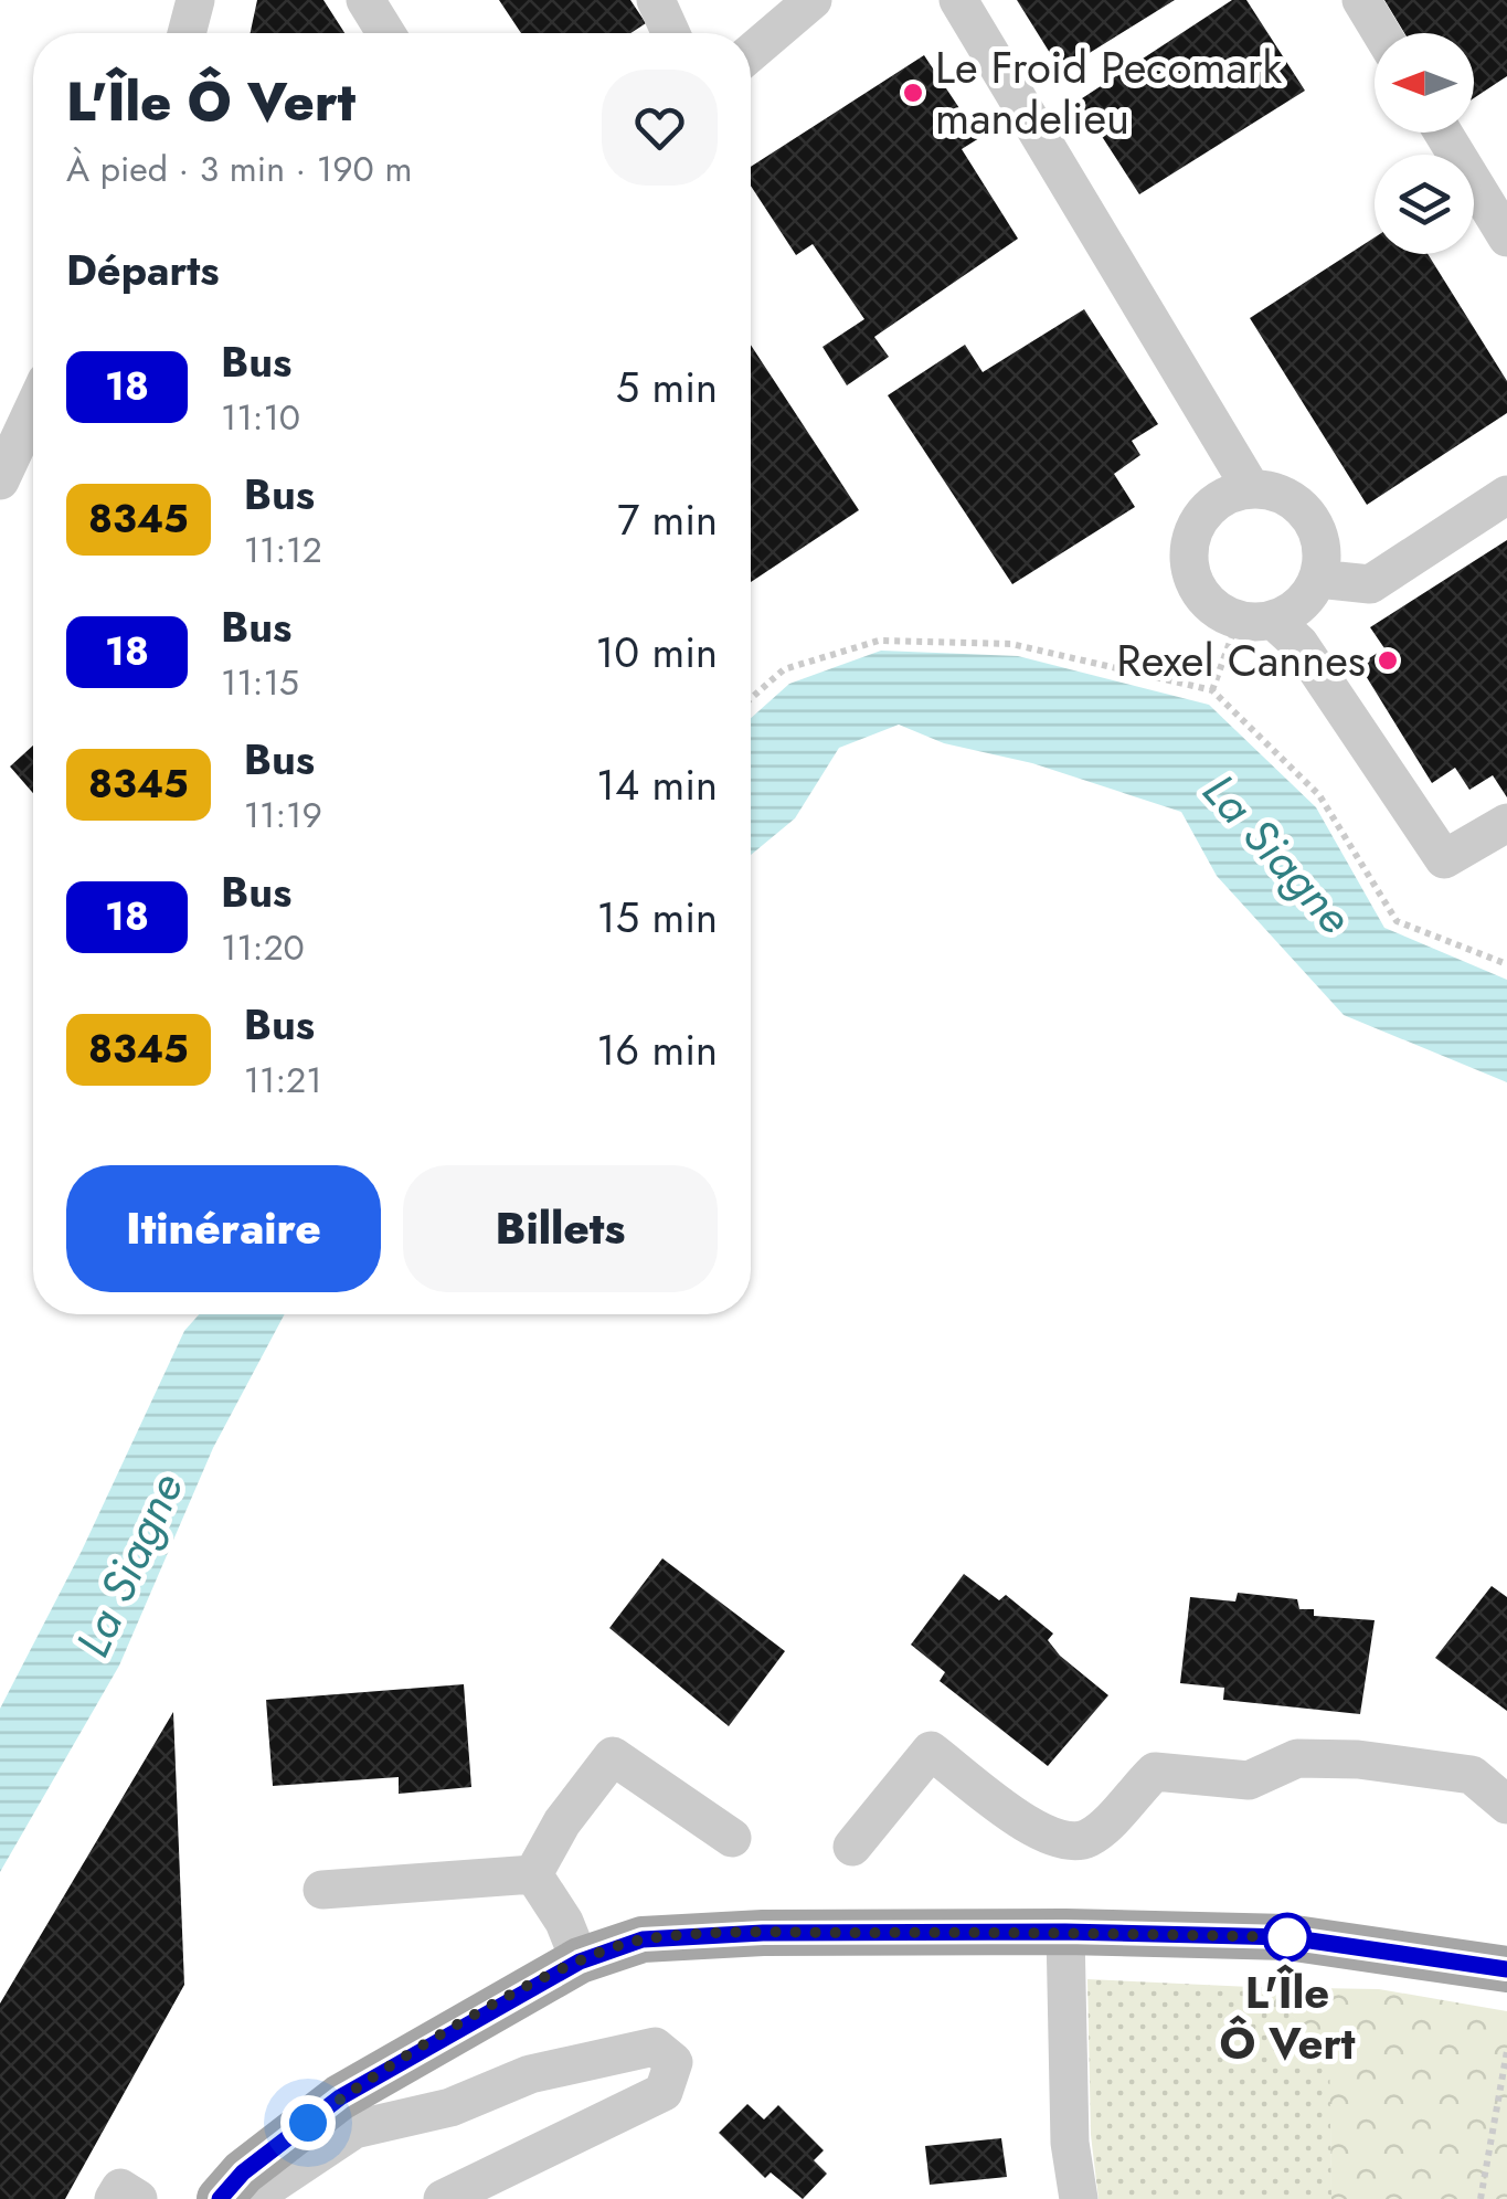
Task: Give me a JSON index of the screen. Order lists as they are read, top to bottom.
{
  "water": ["La Siagne"],
  "places": ["Le Froid Pecomark mandelieu", "Rexel Cannes", "L'Île Ô Vert"],
  "lines": ["bus line 18"],
  "north": "left",
  "page": {
    "heading": [
      ["L'Île Ô Vert", "À pied · 3 min · 190 m"],
      "Départs"
    ],
    "list": [
      {
        "mark": "18",
        "name": "Bus",
        "note": "11:10",
        "value": "5 min"
      },
      {
        "mark": "8345",
        "name": "Bus",
        "note": "11:12",
        "value": "7 min"
      },
      {
        "mark": "18",
        "name": "Bus",
        "note": "11:15",
        "value": "10 min"
      },
      {
        "mark": "8345",
        "name": "Bus",
        "note": "11:19",
        "value": "14 min"
      },
      {
        "mark": "18",
        "name": "Bus",
        "note": "11:20",
        "value": "15 min"
      },
      {
        "mark": "8345",
        "name": "Bus",
        "note": "11:21",
        "value": "16 min"
      }
    ],
    "buttons": ["Itinéraire", "Billets"]
  }
}
